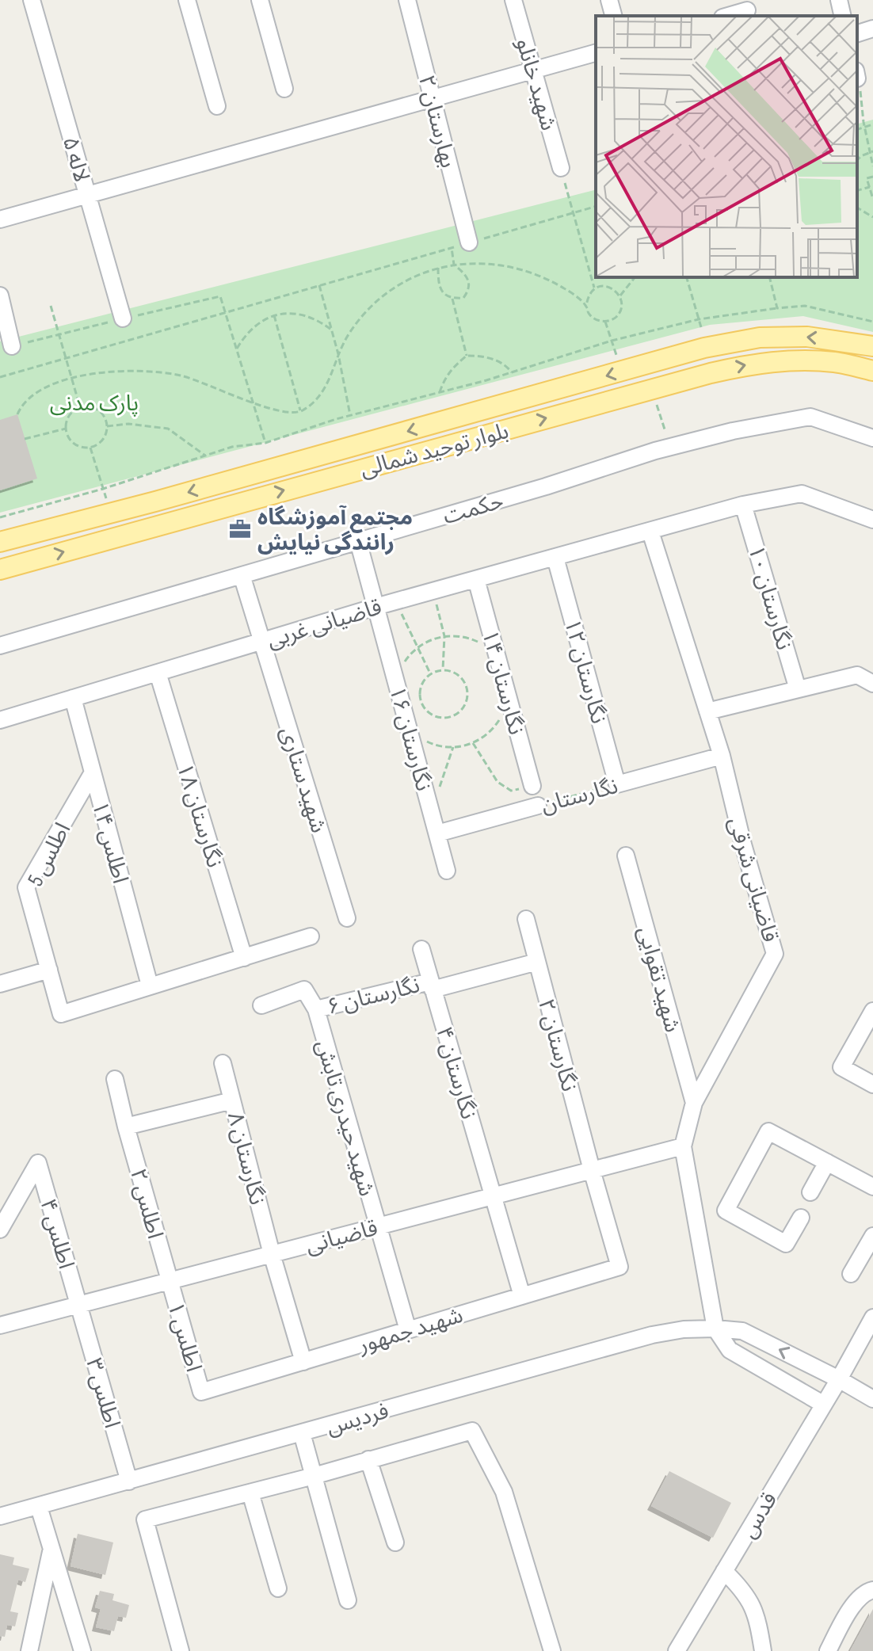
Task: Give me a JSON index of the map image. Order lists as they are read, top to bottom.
{
  "streets": {
    "main road": ["بلوار توحید شمالی"],
    "street": [
      "شهید خانلو",
      "بهارستان ۲",
      "لاله ۵",
      "حکمت",
      "نگارستان ۱۰",
      "قاضیانی غربی",
      "نگارستان ۱۲",
      "نگارستان ۱۴",
      "نگارستان ۱۶",
      "شهید ستاری",
      "نگارستان",
      "نگارستان ۱۸",
      "اطلس ۱۴",
      "اطلس 5",
      "قاضیانی شرقی",
      "شهید تقوایی",
      "نگارستان ۶",
      "نگارستان ۲",
      "نگارستان ۴",
      "شهید حیدری تابش",
      "نگارستان ۸",
      "اطلس ۲",
      "اطلس ۴",
      "قاضیانی",
      "شهید جمهور",
      "اطلس ۱",
      "اطلس ۳",
      "فردیس",
      "قدس"
    ]
  },
  "crossings": [
    ["حکمت", "نگارستان ۱۶"],
    ["حکمت", "شهید ستاری"],
    ["نگارستان ۱۰", "قاضیانی غربی"],
    ["قاضیانی غربی", "نگارستان ۱۲"],
    ["قاضیانی غربی", "نگارستان ۱۴"],
    ["قاضیانی غربی", "نگارستان ۱۶"],
    ["قاضیانی غربی", "شهید ستاری"],
    ["قاضیانی غربی", "نگارستان ۱۸"],
    ["قاضیانی غربی", "اطلس ۱۴"],
    ["قاضیانی غربی", "قاضیانی شرقی"],
    ["نگارستان ۱۲", "نگارستان"],
    ["نگارستان ۱۶", "نگارستان"],
    ["نگارستان", "قاضیانی شرقی"],
    ["اطلس ۱۴", "اطلس 5"],
    ["قاضیانی شرقی", "شهید تقوایی"],
    ["قاضیانی شرقی", "قاضیانی"],
    ["قاضیانی شرقی", "فردیس"],
    ["نگارستان ۶", "نگارستان ۲"],
    ["نگارستان ۶", "نگارستان ۴"],
    ["نگارستان ۶", "شهید حیدری تابش"],
    ["نگارستان ۲", "قاضیانی"],
    ["نگارستان ۲", "شهید جمهور"],
    ["نگارستان ۴", "قاضیانی"],
    ["نگارستان ۴", "شهید جمهور"],
    ["شهید حیدری تابش", "قاضیانی"],
    ["شهید حیدری تابش", "شهید جمهور"],
    ["نگارستان ۸", "قاضیانی"],
    ["نگارستان ۸", "شهید جمهور"],
    ["اطلس ۲", "قاضیانی"],
    ["اطلس ۲", "اطلس ۱"],
    ["اطلس ۴", "قاضیانی"],
    ["اطلس ۴", "اطلس ۳"],
    ["قاضیانی", "اطلس ۱"],
    ["قاضیانی", "اطلس ۳"],
    ["شهید جمهور", "اطلس ۱"],
    ["اطلس ۳", "فردیس"],
    ["فردیس", "قدس"]
  ],
  "parks": ["پارک مدنی"],
  "places": {
    "office": ["مجتمع آموزشگاه رانندگی نیایش"]
  }
}
